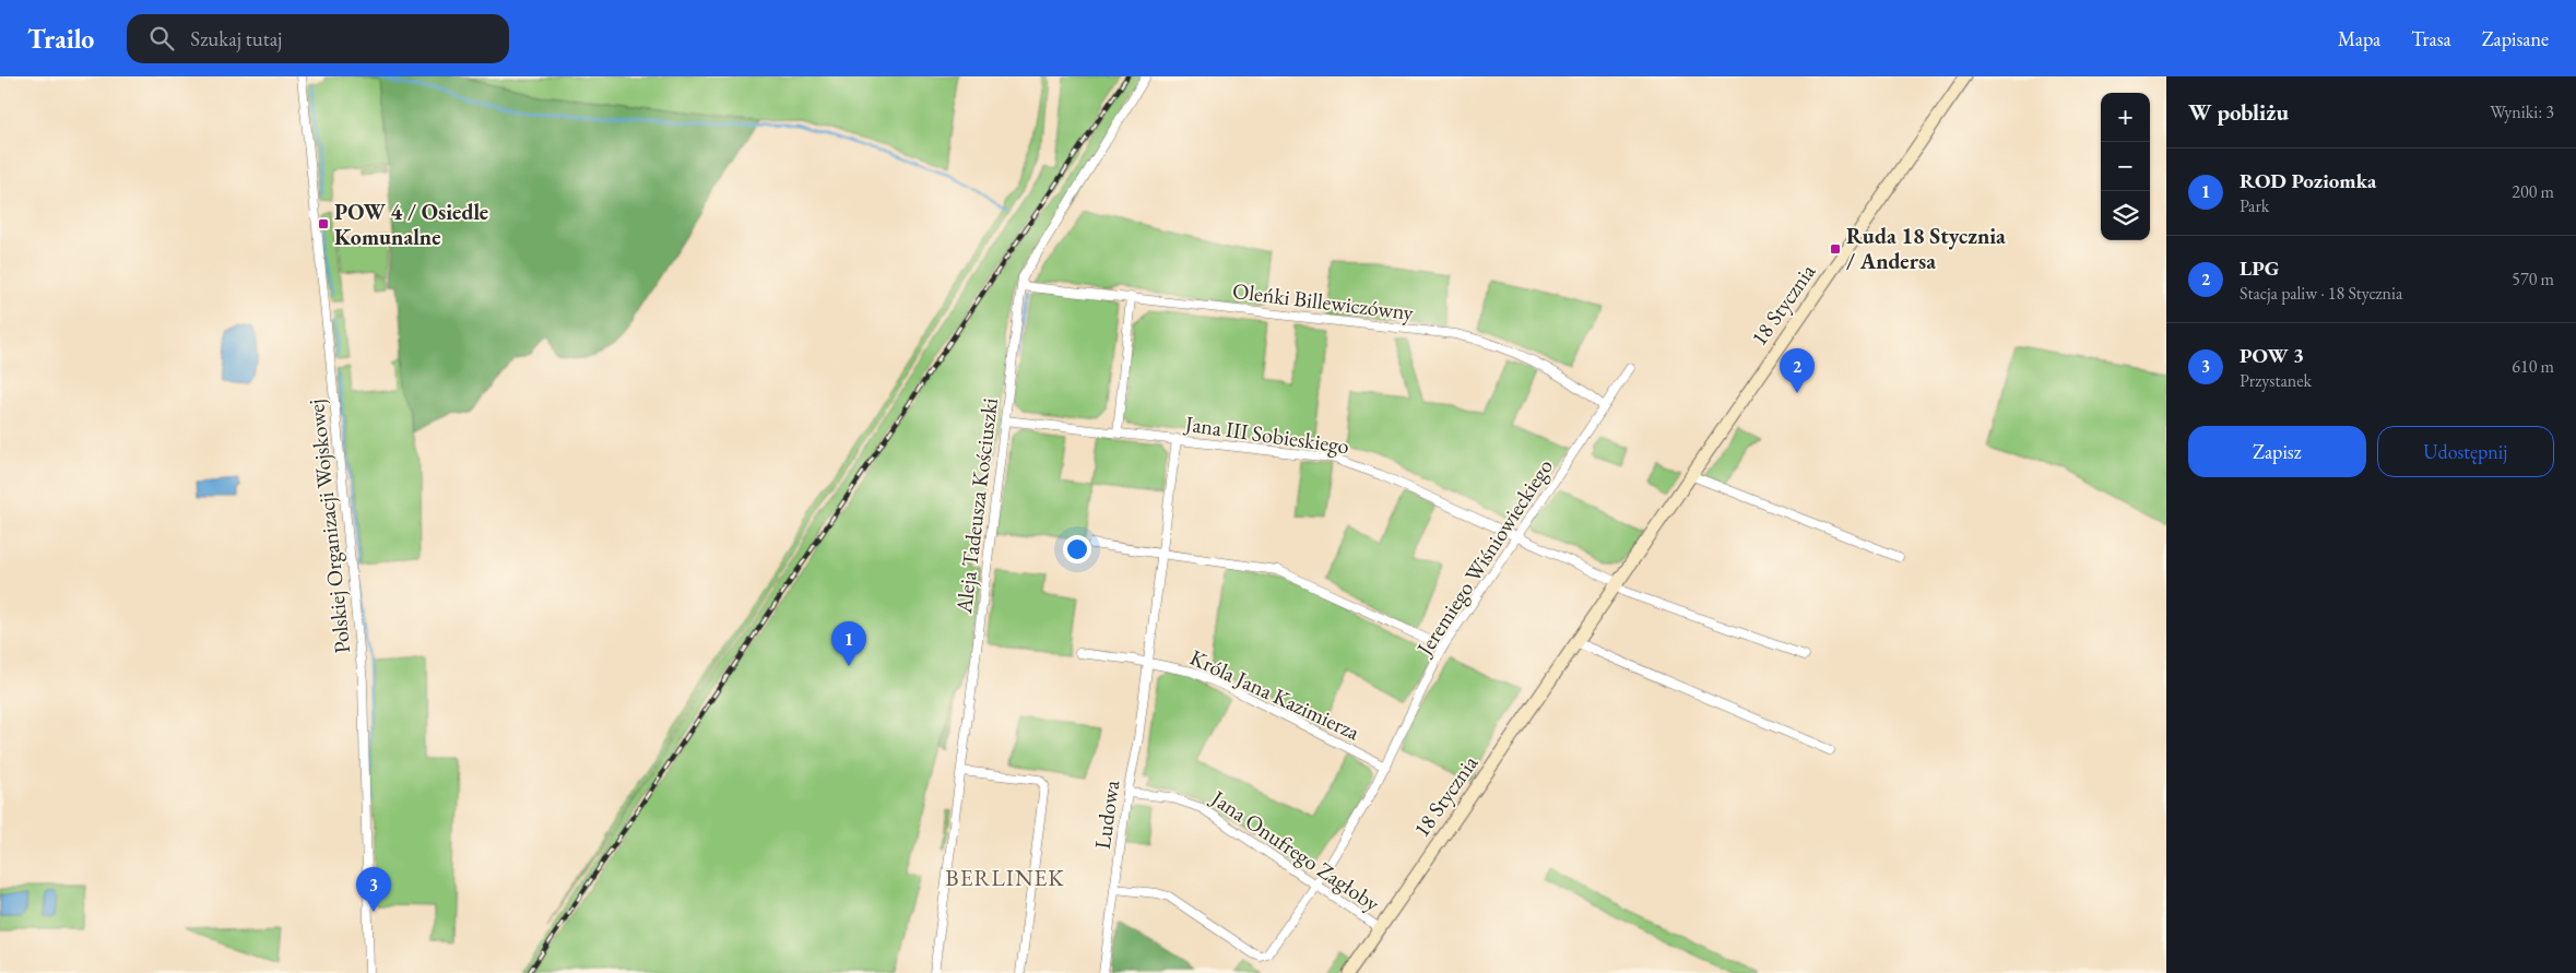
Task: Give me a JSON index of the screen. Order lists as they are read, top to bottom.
{
  "streets": {
    "main road": ["18 Stycznia"],
    "street": [
      "Oleńki Billewiczówny",
      "Jana III Sobieskiego",
      "Aleja Tadeusza Kościuszki",
      "Polskiej Organizacji Wojskowej",
      "Jeremiego Wiśniowieckiego",
      "Króla Jana Kazimierza",
      "Ludowa",
      "Jana Onufrego Zagłoby"
    ]
  },
  "crossings": [
    ["Oleńki Billewiczówny", "Aleja Tadeusza Kościuszki"],
    ["Oleńki Billewiczówny", "Jeremiego Wiśniowieckiego"],
    ["18 Stycznia", "Jana III Sobieskiego"],
    ["18 Stycznia", "Jana Onufrego Zagłoby"],
    ["Jana III Sobieskiego", "Aleja Tadeusza Kościuszki"],
    ["Jana III Sobieskiego", "Jeremiego Wiśniowieckiego"],
    ["Jana III Sobieskiego", "Ludowa"],
    ["Jeremiego Wiśniowieckiego", "Króla Jana Kazimierza"],
    ["Jeremiego Wiśniowieckiego", "Ludowa"],
    ["Jeremiego Wiśniowieckiego", "Jana Onufrego Zagłoby"],
    ["Króla Jana Kazimierza", "Ludowa"],
    ["Ludowa", "Jana Onufrego Zagłoby"]
  ],
  "districts": ["BERLINEK"],
  "places": {
    "transit": ["POW 4 / Osiedle Komunalne", "Ruda 18 Stycznia / Andersa"]
  },
  "page": {
    "header": "Trailo",
    "search": "Szukaj tutaj",
    "nav": ["Mapa", "Trasa", "Zapisane"],
    "heading": ["W pobliżu", "Wyniki: 3"],
    "map_buttons": ["+", "−"],
    "list": [
      {
        "mark": "1",
        "name": "ROD Poziomka",
        "note": "Park",
        "value": "200 m"
      },
      {
        "mark": "2",
        "name": "LPG",
        "note": "Stacja paliw · 18 Stycznia",
        "value": "570 m"
      },
      {
        "mark": "3",
        "name": "POW 3",
        "note": "Przystanek",
        "value": "610 m"
      }
    ],
    "pins": ["2", "1", "3"],
    "buttons": ["Zapisz", "Udostępnij"]
  }
}
